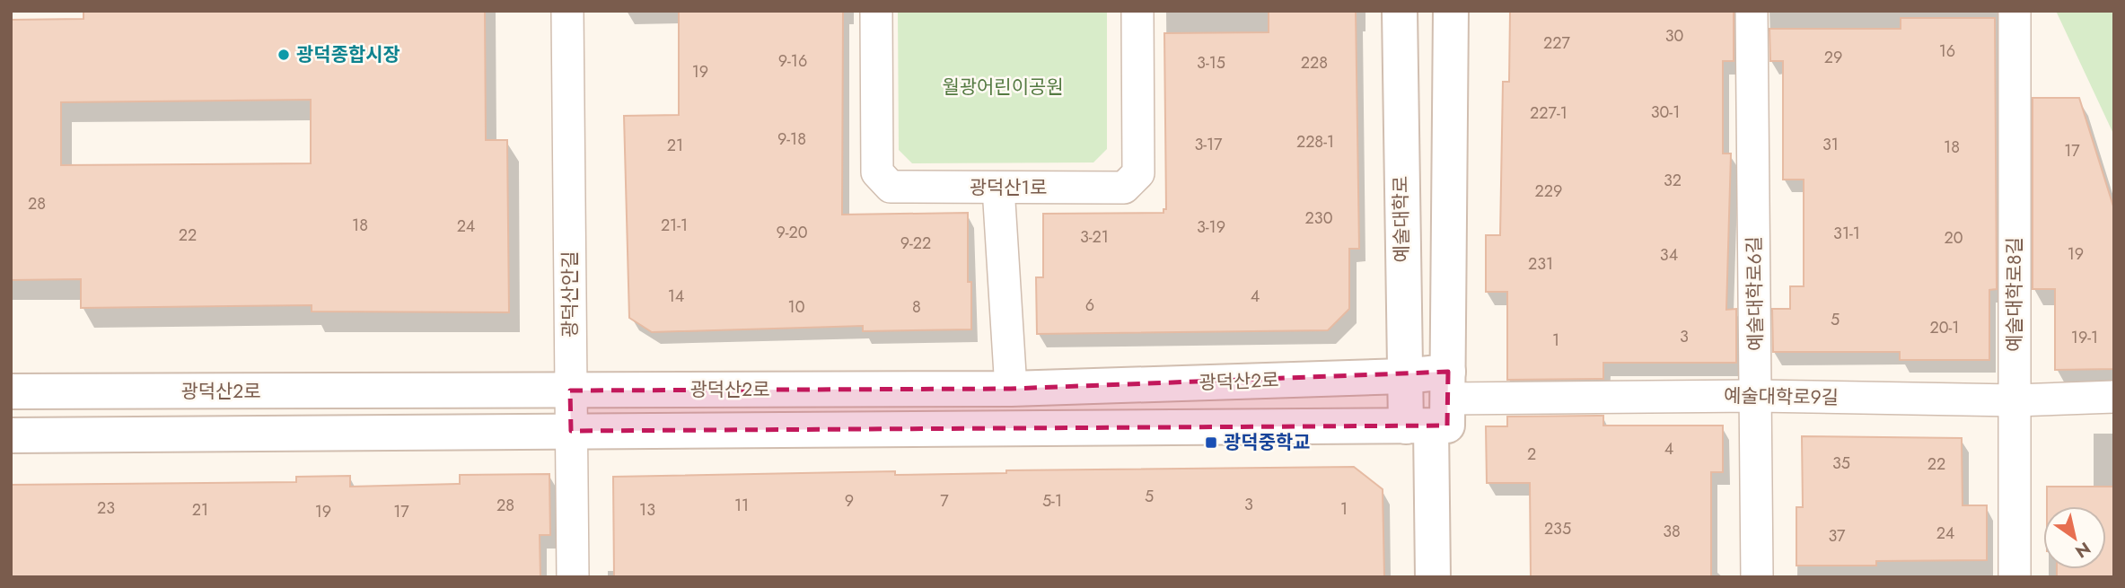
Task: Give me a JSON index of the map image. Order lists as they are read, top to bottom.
{
  "streets": {
    "street": [
      "광덕산1로",
      "예술대학로",
      "예술대학로6길",
      "광덕산안길",
      "예술대학로8길",
      "광덕산2로",
      "예술대학로9길"
    ]
  },
  "crossings": [
    ["예술대학로", "광덕산2로"],
    ["예술대학로", "예술대학로9길"],
    ["예술대학로6길", "예술대학로9길"],
    ["광덕산안길", "광덕산2로"],
    ["예술대학로8길", "예술대학로9길"],
    ["광덕산2로", "예술대학로9길"]
  ],
  "parks": ["월광어린이공원"],
  "places": {
    "other": ["광덕종합시장"],
    "transit": ["광덕중학교"]
  },
  "house_numbers": [
    "30",
    "227",
    "16",
    "29",
    "9-16",
    "3-15",
    "228",
    "19",
    "30-1",
    "227-1",
    "9-18",
    "228-1",
    "3-17",
    "31",
    "21",
    "18",
    "17",
    "32",
    "229",
    "28",
    "230",
    "18",
    "21-1",
    "24",
    "3-19",
    "9-20",
    "31-1",
    "22",
    "3-21",
    "20",
    "9-22",
    "19",
    "34",
    "231",
    "14",
    "4",
    "6",
    "10",
    "8",
    "5",
    "20-1",
    "3",
    "19-1",
    "1",
    "4",
    "2",
    "35",
    "22",
    "5",
    "9",
    "7",
    "5-1",
    "3",
    "28",
    "11",
    "23",
    "1",
    "21",
    "13",
    "19",
    "17",
    "235",
    "38",
    "24",
    "37"
  ],
  "north": "bottom right"
}
